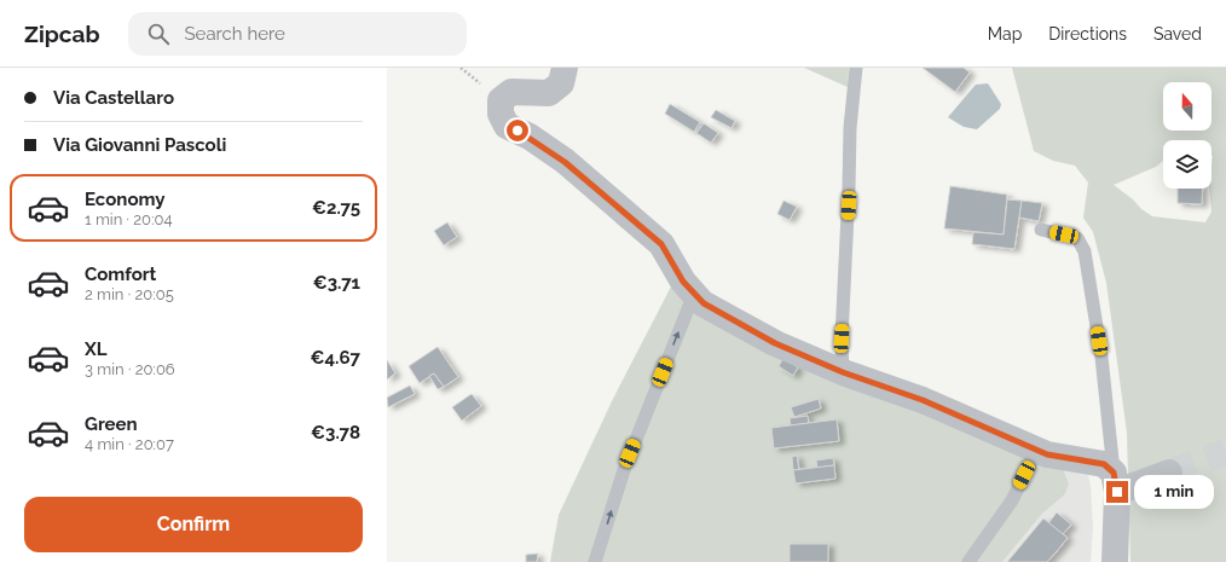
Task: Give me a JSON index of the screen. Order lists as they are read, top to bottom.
{
  "north": "top",
  "page": {
    "header": "Zipcab",
    "search": "Search here",
    "nav": ["Map", "Directions", "Saved"],
    "banner": ["Via Castellaro", "Via Giovanni Pascoli"],
    "list": [
      {
        "name": "Economy",
        "note": "1 min · 20:04",
        "value": "€2.75"
      },
      {
        "name": "Comfort",
        "note": "2 min · 20:05",
        "value": "€3.71"
      },
      {
        "name": "XL",
        "note": "3 min · 20:06",
        "value": "€4.67"
      },
      {
        "name": "Green",
        "note": "4 min · 20:07",
        "value": "€3.78"
      }
    ],
    "bubble": "1 min",
    "buttons": "Confirm"
  }
}
